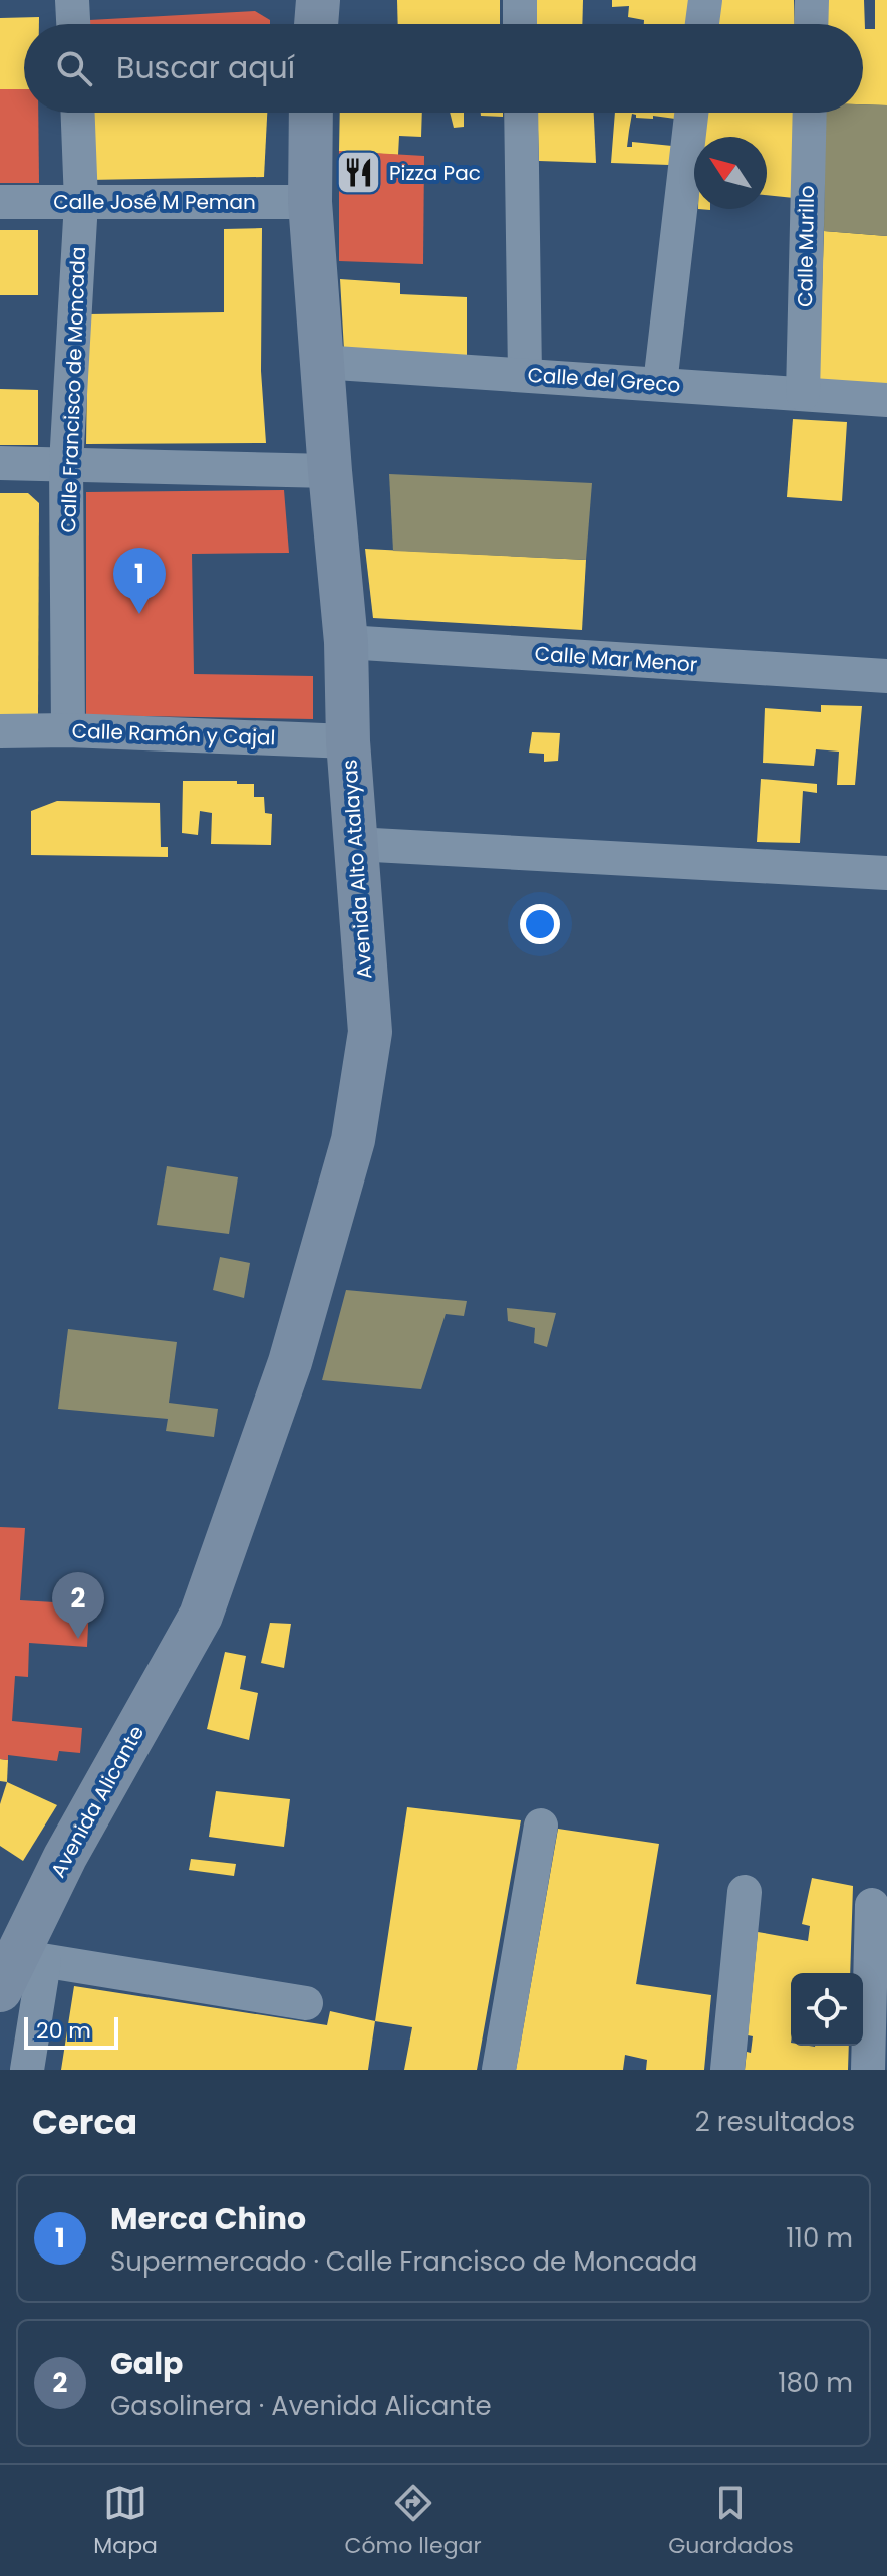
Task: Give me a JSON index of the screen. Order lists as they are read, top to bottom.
{
  "streets": {
    "main road": ["Avenida Alto Atalayas", "Avenida Alicante"],
    "street": [
      "Calle José M Peman",
      "Calle Murillo",
      "Calle del Greco",
      "Calle Francisco de Moncada",
      "Calle Mar Menor",
      "Calle Ramón y Cajal"
    ]
  },
  "crossings": [
    ["Calle José M Peman", "Calle Francisco de Moncada"],
    ["Calle José M Peman", "Avenida Alto Atalayas"],
    ["Calle Murillo", "Calle del Greco"],
    ["Calle del Greco", "Avenida Alto Atalayas"],
    ["Calle Francisco de Moncada", "Calle Ramón y Cajal"],
    ["Calle Mar Menor", "Avenida Alto Atalayas"],
    ["Calle Ramón y Cajal", "Avenida Alto Atalayas"],
    ["Avenida Alto Atalayas", "Avenida Alicante"]
  ],
  "places": {
    "restaurant": ["Pizza Pac"]
  },
  "scale_bar": "20 m",
  "north": "top left",
  "page": {
    "search": "Buscar aquí",
    "pins": ["1", "2"],
    "scale": "20 m",
    "heading": ["Cerca", "2 resultados"],
    "list": [
      {
        "mark": "1",
        "name": "Merca Chino",
        "note": "Supermercado · Calle Francisco de Moncada",
        "value": "110 m"
      },
      {
        "mark": "2",
        "name": "Galp",
        "note": "Gasolinera · Avenida Alicante",
        "value": "180 m"
      }
    ],
    "nav": ["Mapa", "Cómo llegar", "Guardados"]
  }
}
